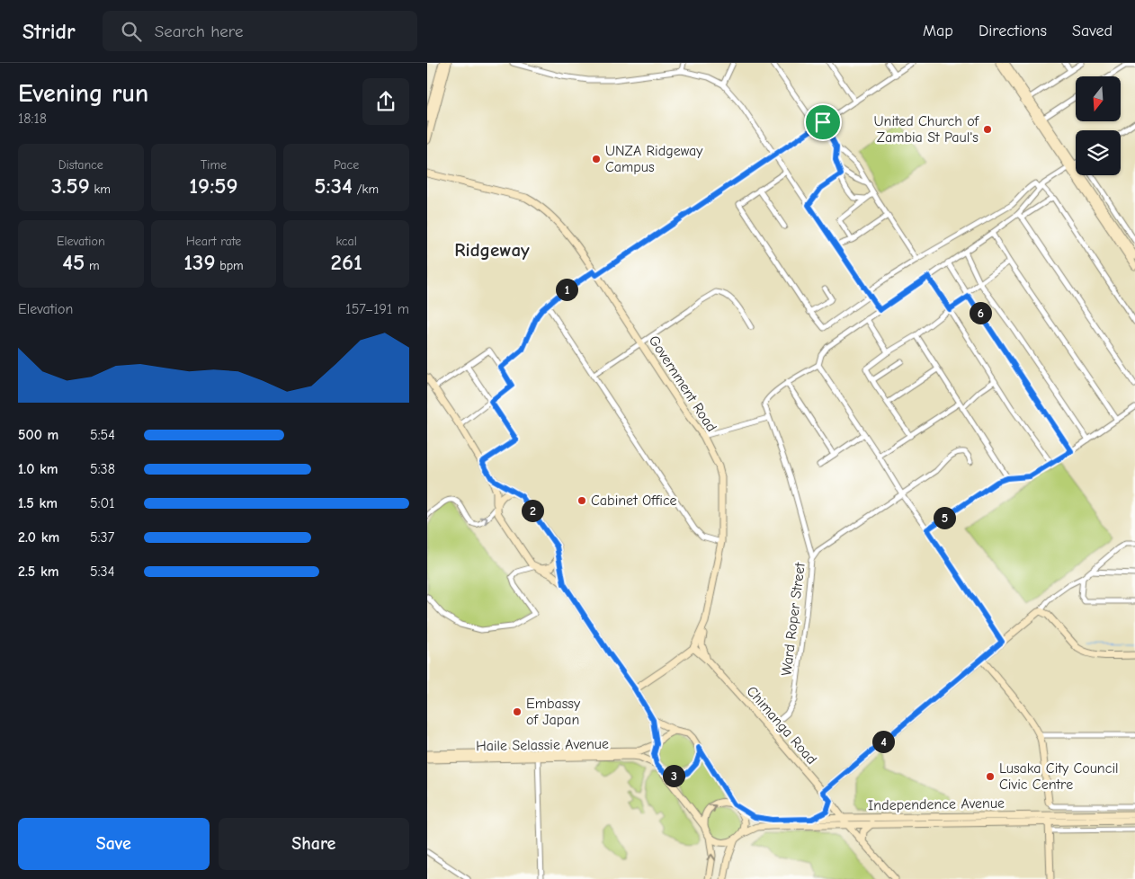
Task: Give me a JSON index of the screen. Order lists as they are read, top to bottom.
{
  "streets": {
    "main road": [
      "Government Road",
      "Chimanga Road",
      "Haile Selassie Avenue",
      "Independence Avenue"
    ],
    "street": ["Ward Roper Street"]
  },
  "crossings": [
    ["Government Road", "Chimanga Road"],
    ["Ward Roper Street", "Chimanga Road"],
    ["Chimanga Road", "Independence Avenue"]
  ],
  "districts": ["Ridgeway"],
  "places": [
    "United Church of Zambia St Paul's",
    "UNZA Ridgeway Campus",
    "Cabinet Office",
    "Embassy of Japan",
    "Lusaka City Council Civic Centre"
  ],
  "north": "bottom",
  "page": {
    "header": "Stridr",
    "search": "Search here",
    "nav": ["Map", "Directions", "Saved"],
    "heading": ["Evening run", "18:18"],
    "stats": [
      ["Distance", "3.59 km"],
      ["Time", "19:59"],
      ["Pace", "5:34 /km"],
      ["Elevation", "45 m"],
      ["Heart rate", "139 bpm"],
      ["kcal", "261"]
    ],
    "pins": [
      "1",
      "6",
      "2",
      "5",
      "4",
      "3"
    ],
    "chart": ["Elevation", "157–191 m"],
    "list": [
      {
        "name": "500 m",
        "note": "5:54"
      },
      {
        "name": "1.0 km",
        "note": "5:38"
      },
      {
        "name": "1.5 km",
        "note": "5:01"
      },
      {
        "name": "2.0 km",
        "note": "5:37"
      },
      {
        "name": "2.5 km",
        "note": "5:34"
      }
    ],
    "buttons": ["Save", "Share"]
  }
}
